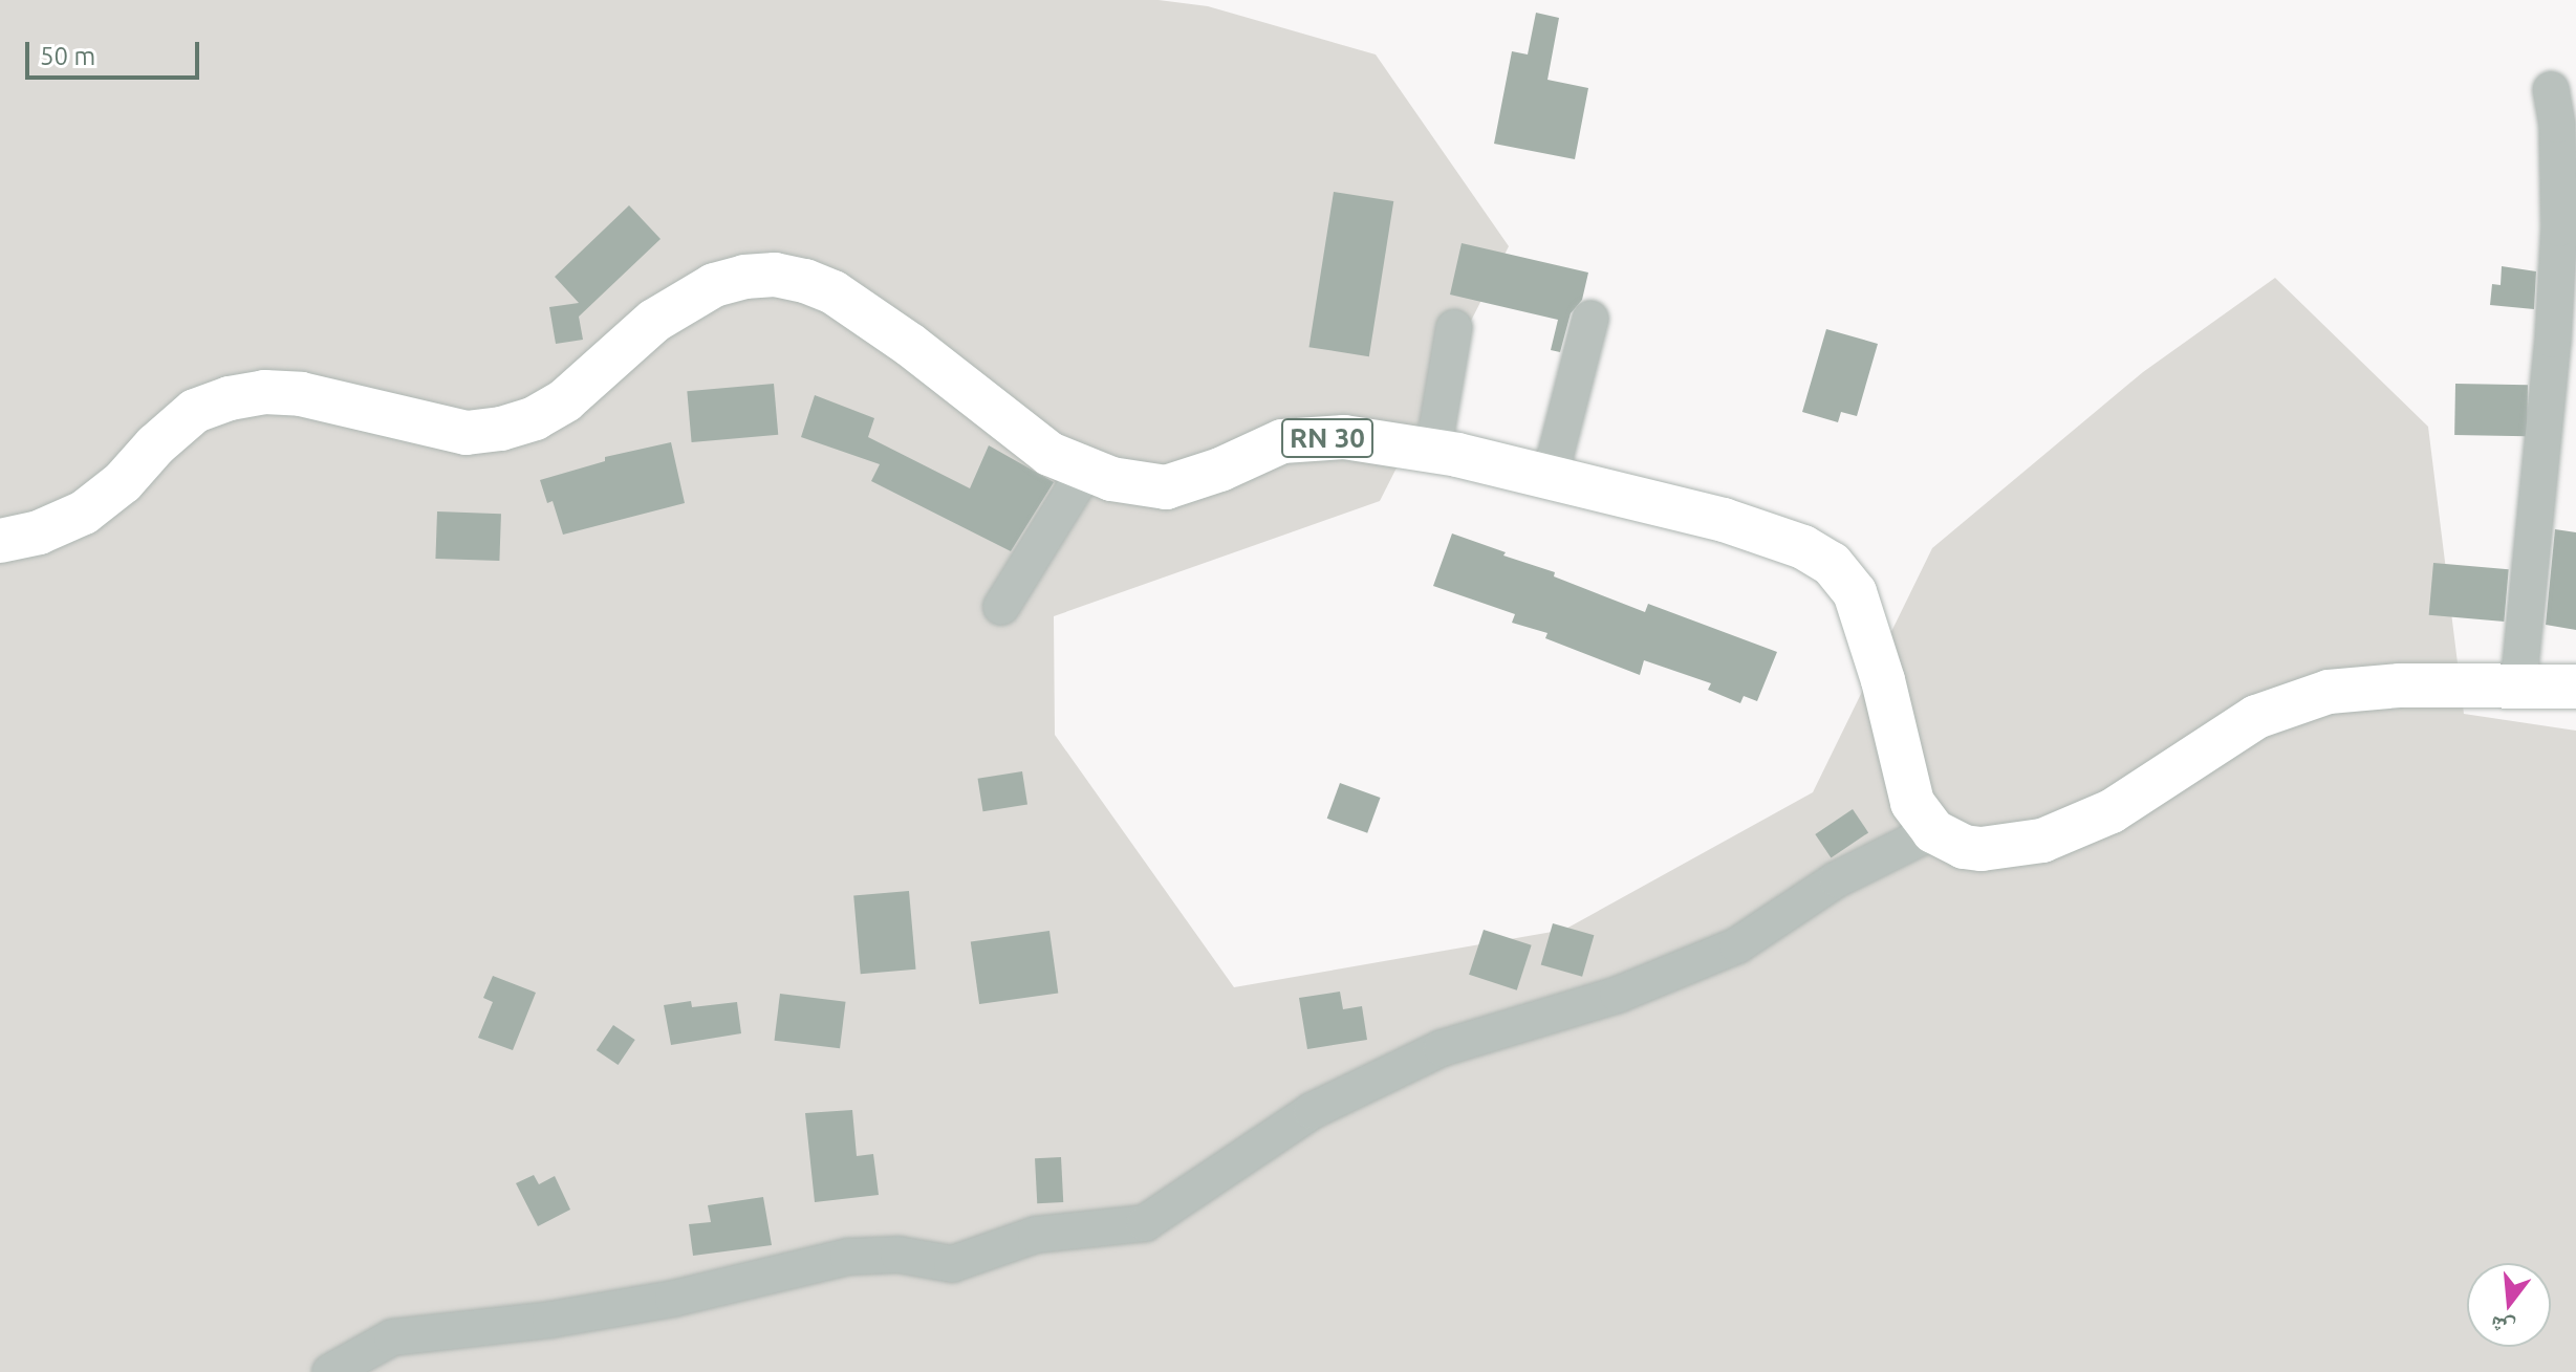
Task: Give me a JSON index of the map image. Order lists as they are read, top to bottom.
{
  "streets": {
    "main road": ["RN 30"]
  },
  "scale_bar": "50 m",
  "north": "bottom"
}
